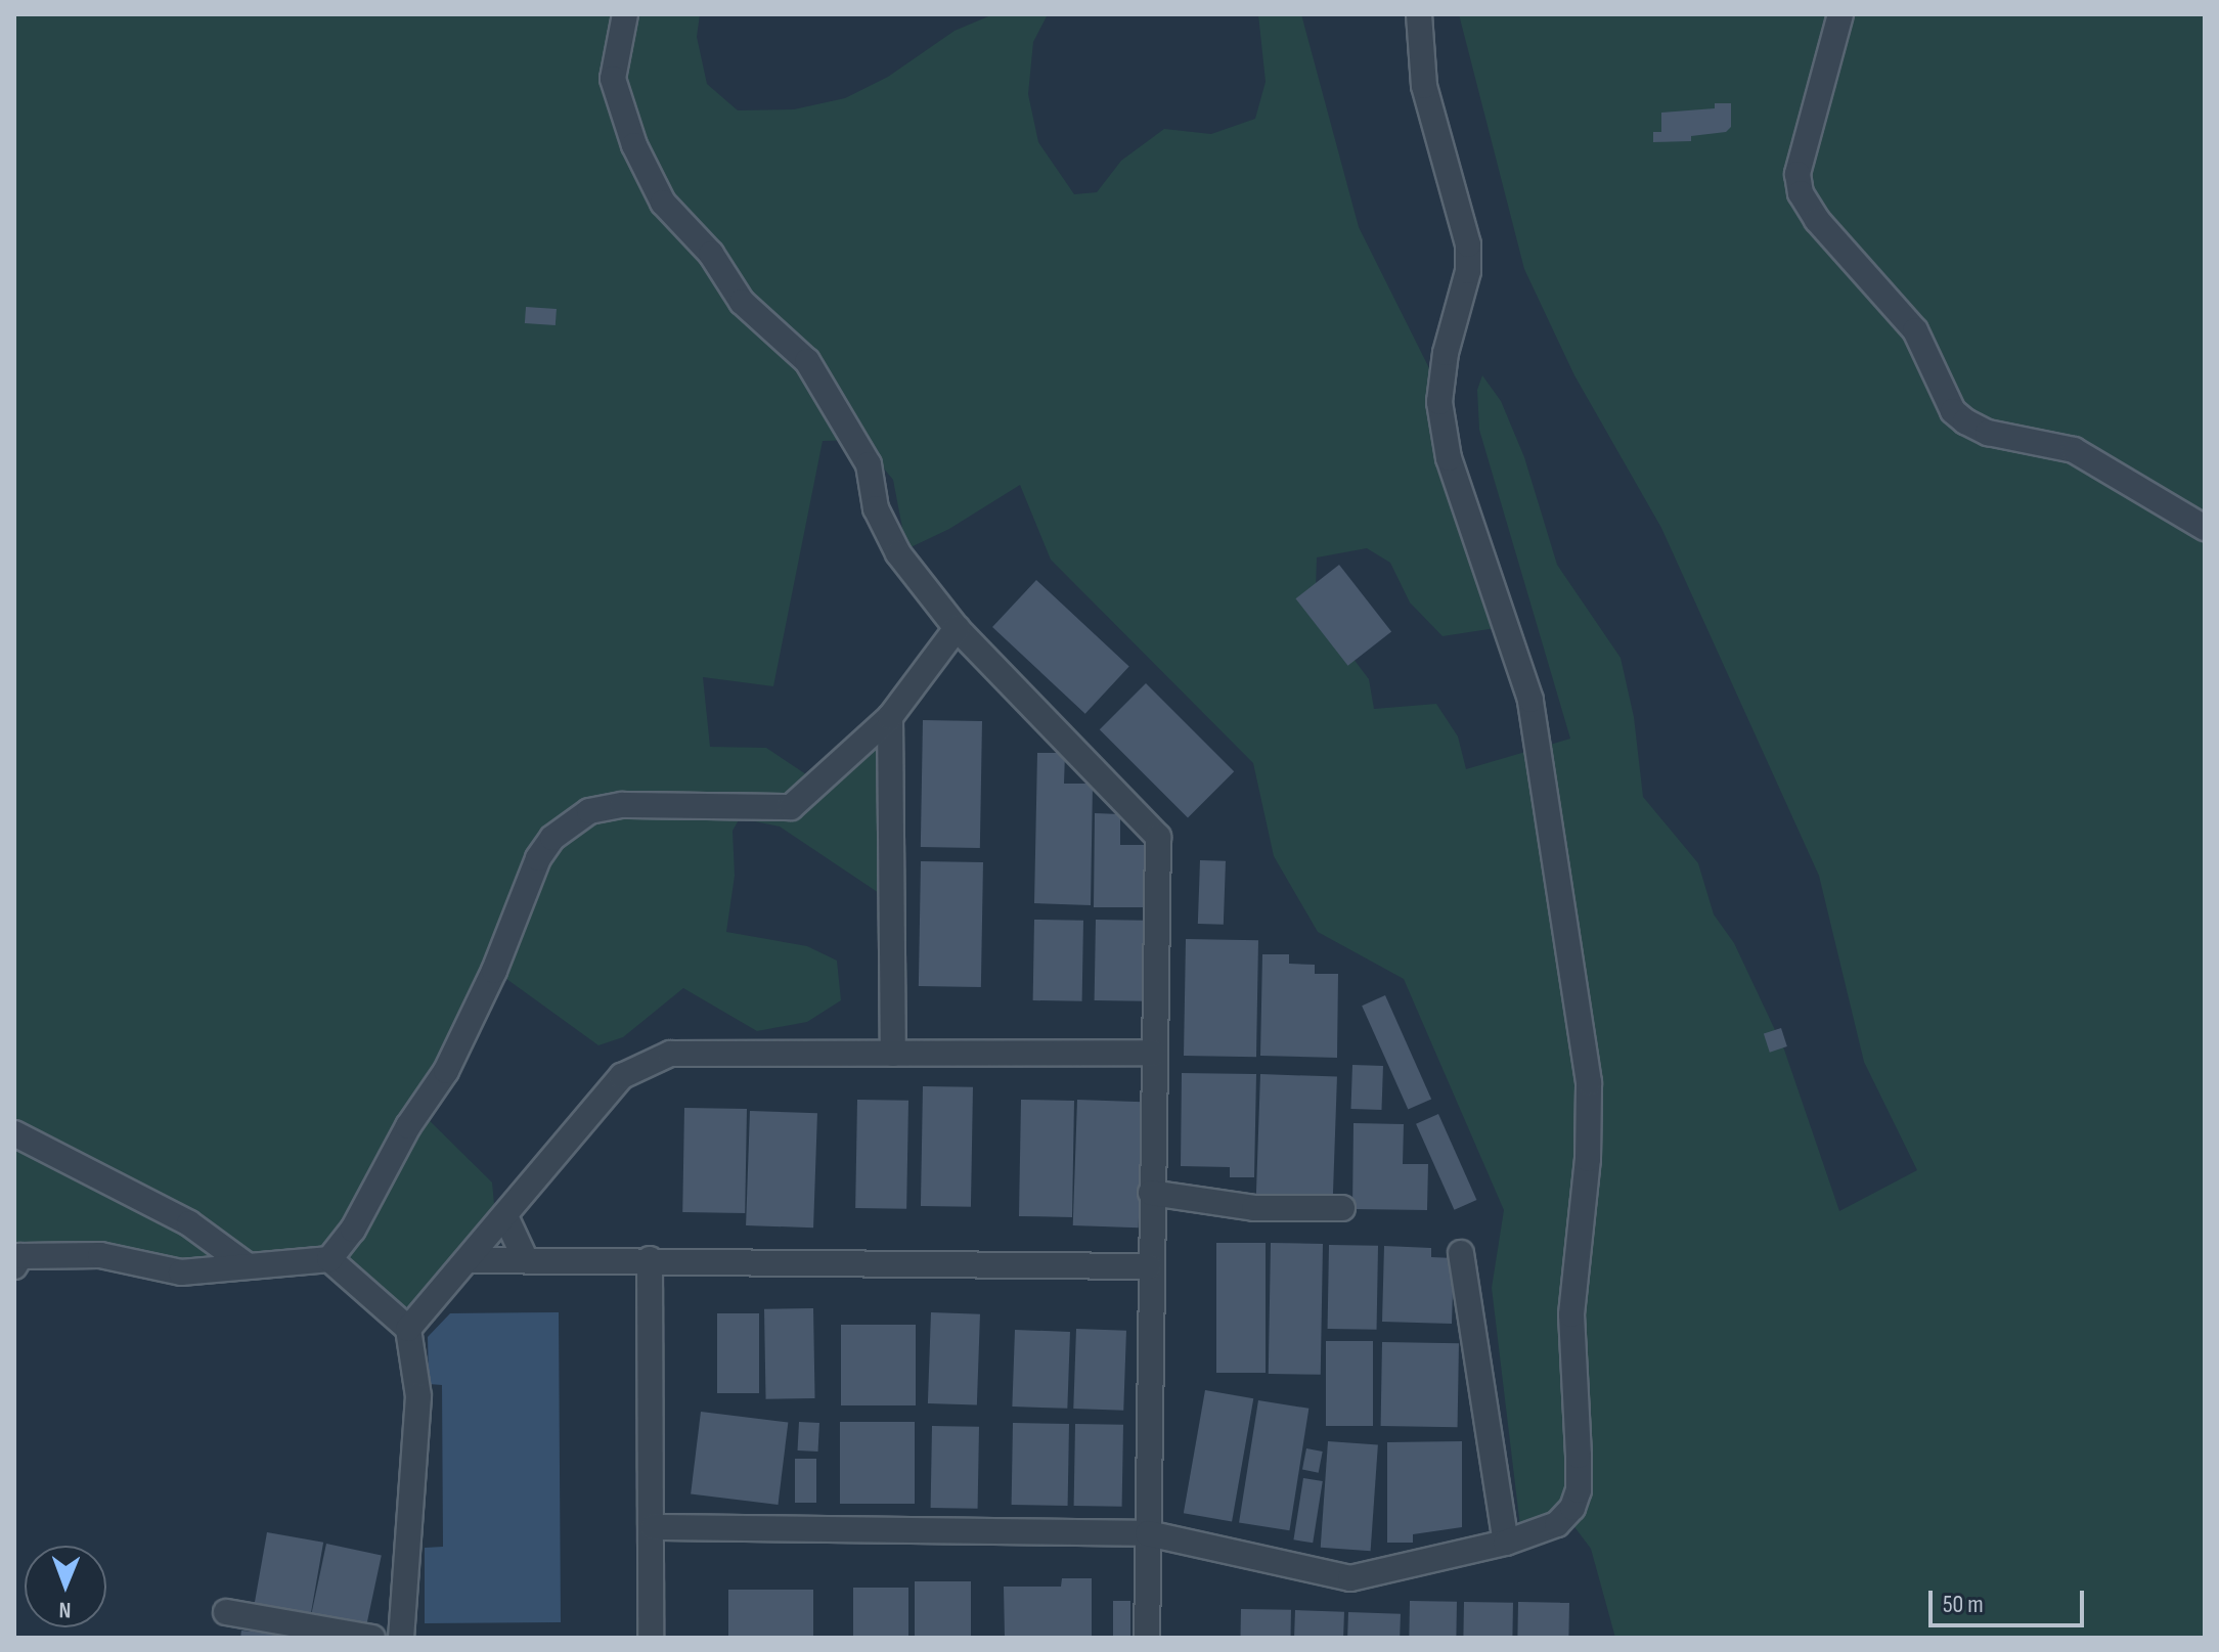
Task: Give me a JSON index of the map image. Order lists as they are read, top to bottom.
{
  "scale_bar": "50 m",
  "north": "bottom"
}
